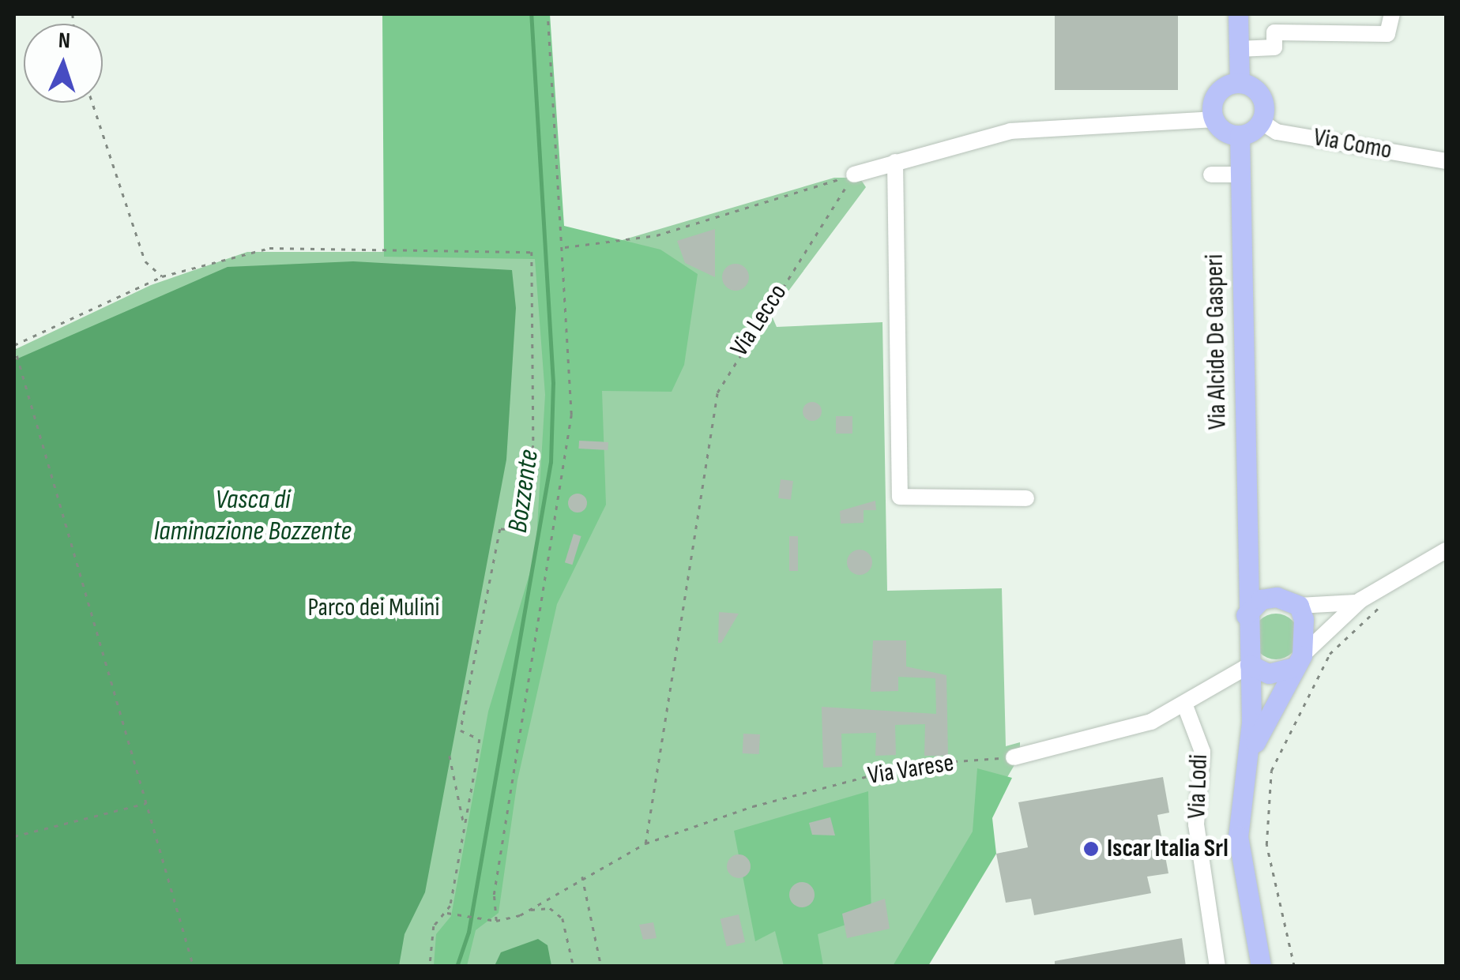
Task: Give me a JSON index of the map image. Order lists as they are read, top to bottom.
{
  "streets": {
    "main road": ["Via Alcide De Gasperi"],
    "street": ["Via Como", "Via Lodi"],
    "path": ["Via Lecco", "Via Varese"]
  },
  "crossings": [
    ["Via Como", "Via Alcide De Gasperi"],
    ["Via Lecco", "Via Varese"]
  ],
  "water": ["Bozzente", "Vasca di laminazione Bozzente"],
  "parks": ["Parco dei Mulini"],
  "places": ["Iscar Italia Srl"],
  "north": "top"
}
